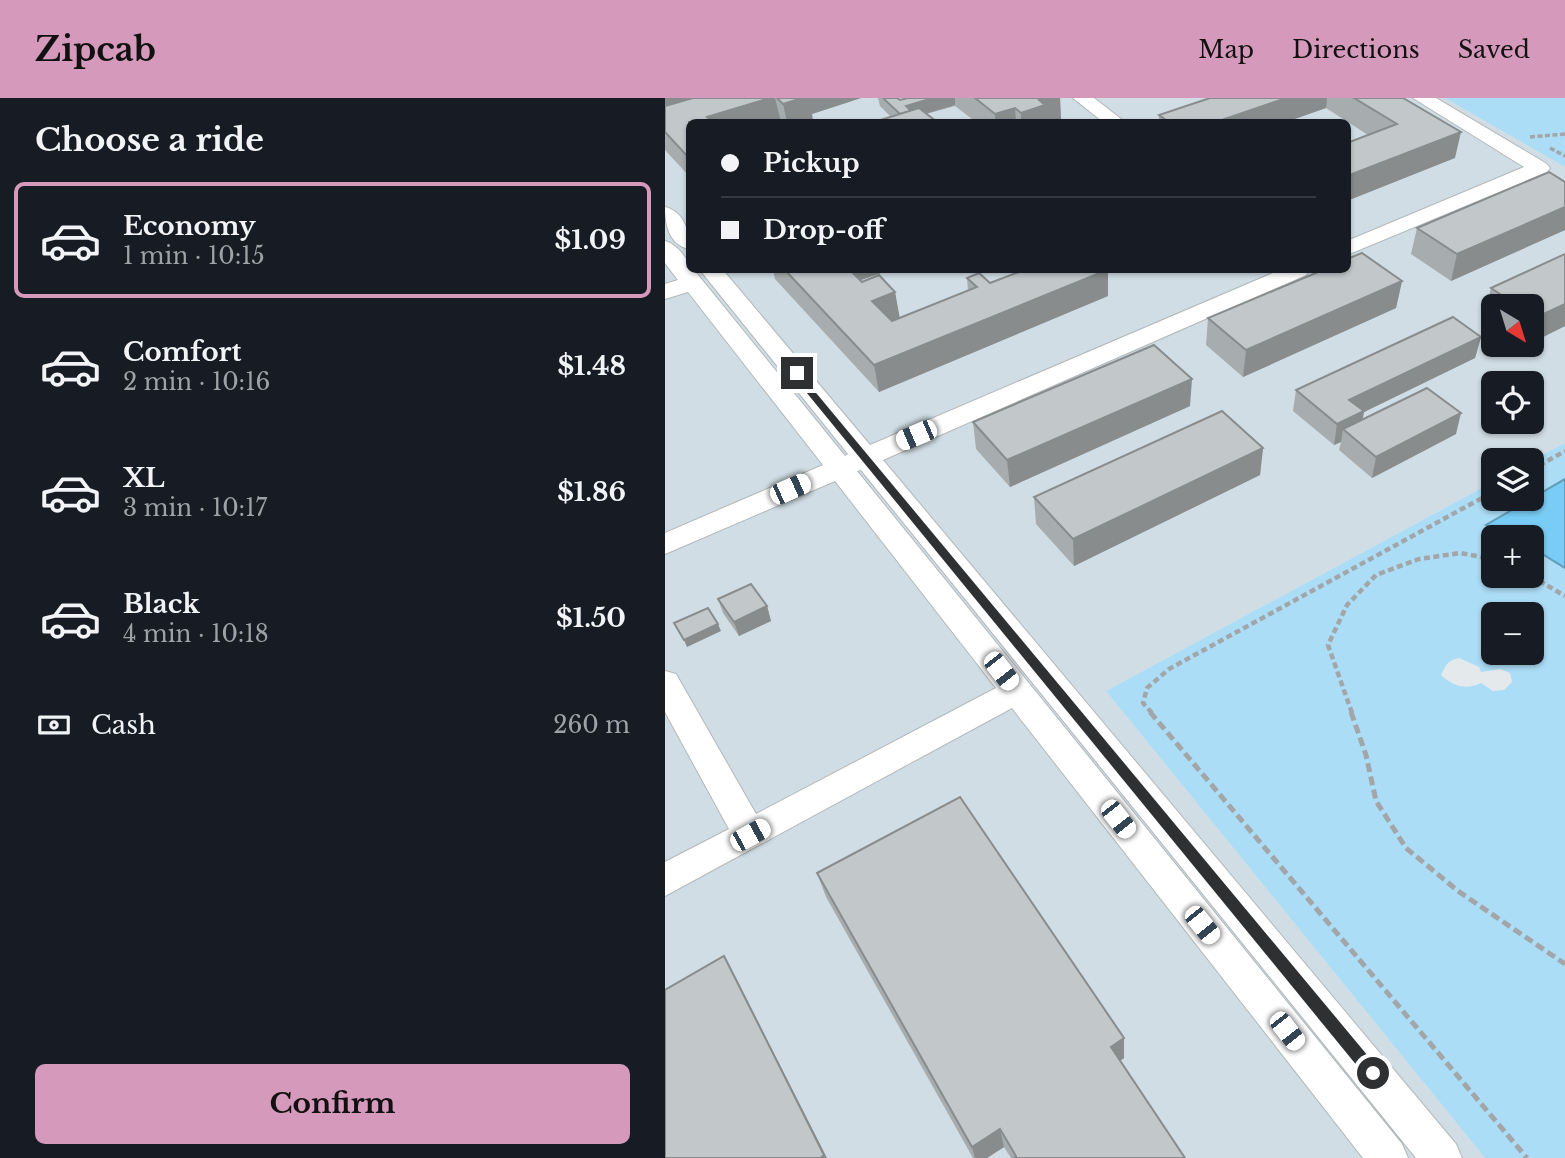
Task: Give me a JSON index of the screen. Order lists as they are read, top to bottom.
{
  "north": "bottom right",
  "page": {
    "header": "Zipcab",
    "nav": ["Map", "Directions", "Saved"],
    "heading": "Choose a ride",
    "banner": ["Pickup", "Drop-off"],
    "list": [
      {
        "name": "Economy",
        "note": "1 min · 10:15",
        "value": "$1.09"
      },
      {
        "name": "Comfort",
        "note": "2 min · 10:16",
        "value": "$1.48"
      },
      {
        "name": "XL",
        "note": "3 min · 10:17",
        "value": "$1.86"
      },
      {
        "name": "Black",
        "note": "4 min · 10:18",
        "value": "$1.50"
      }
    ],
    "map_buttons": ["+", "−"],
    "pay": ["Cash", "260 m"],
    "buttons": "Confirm"
  }
}
